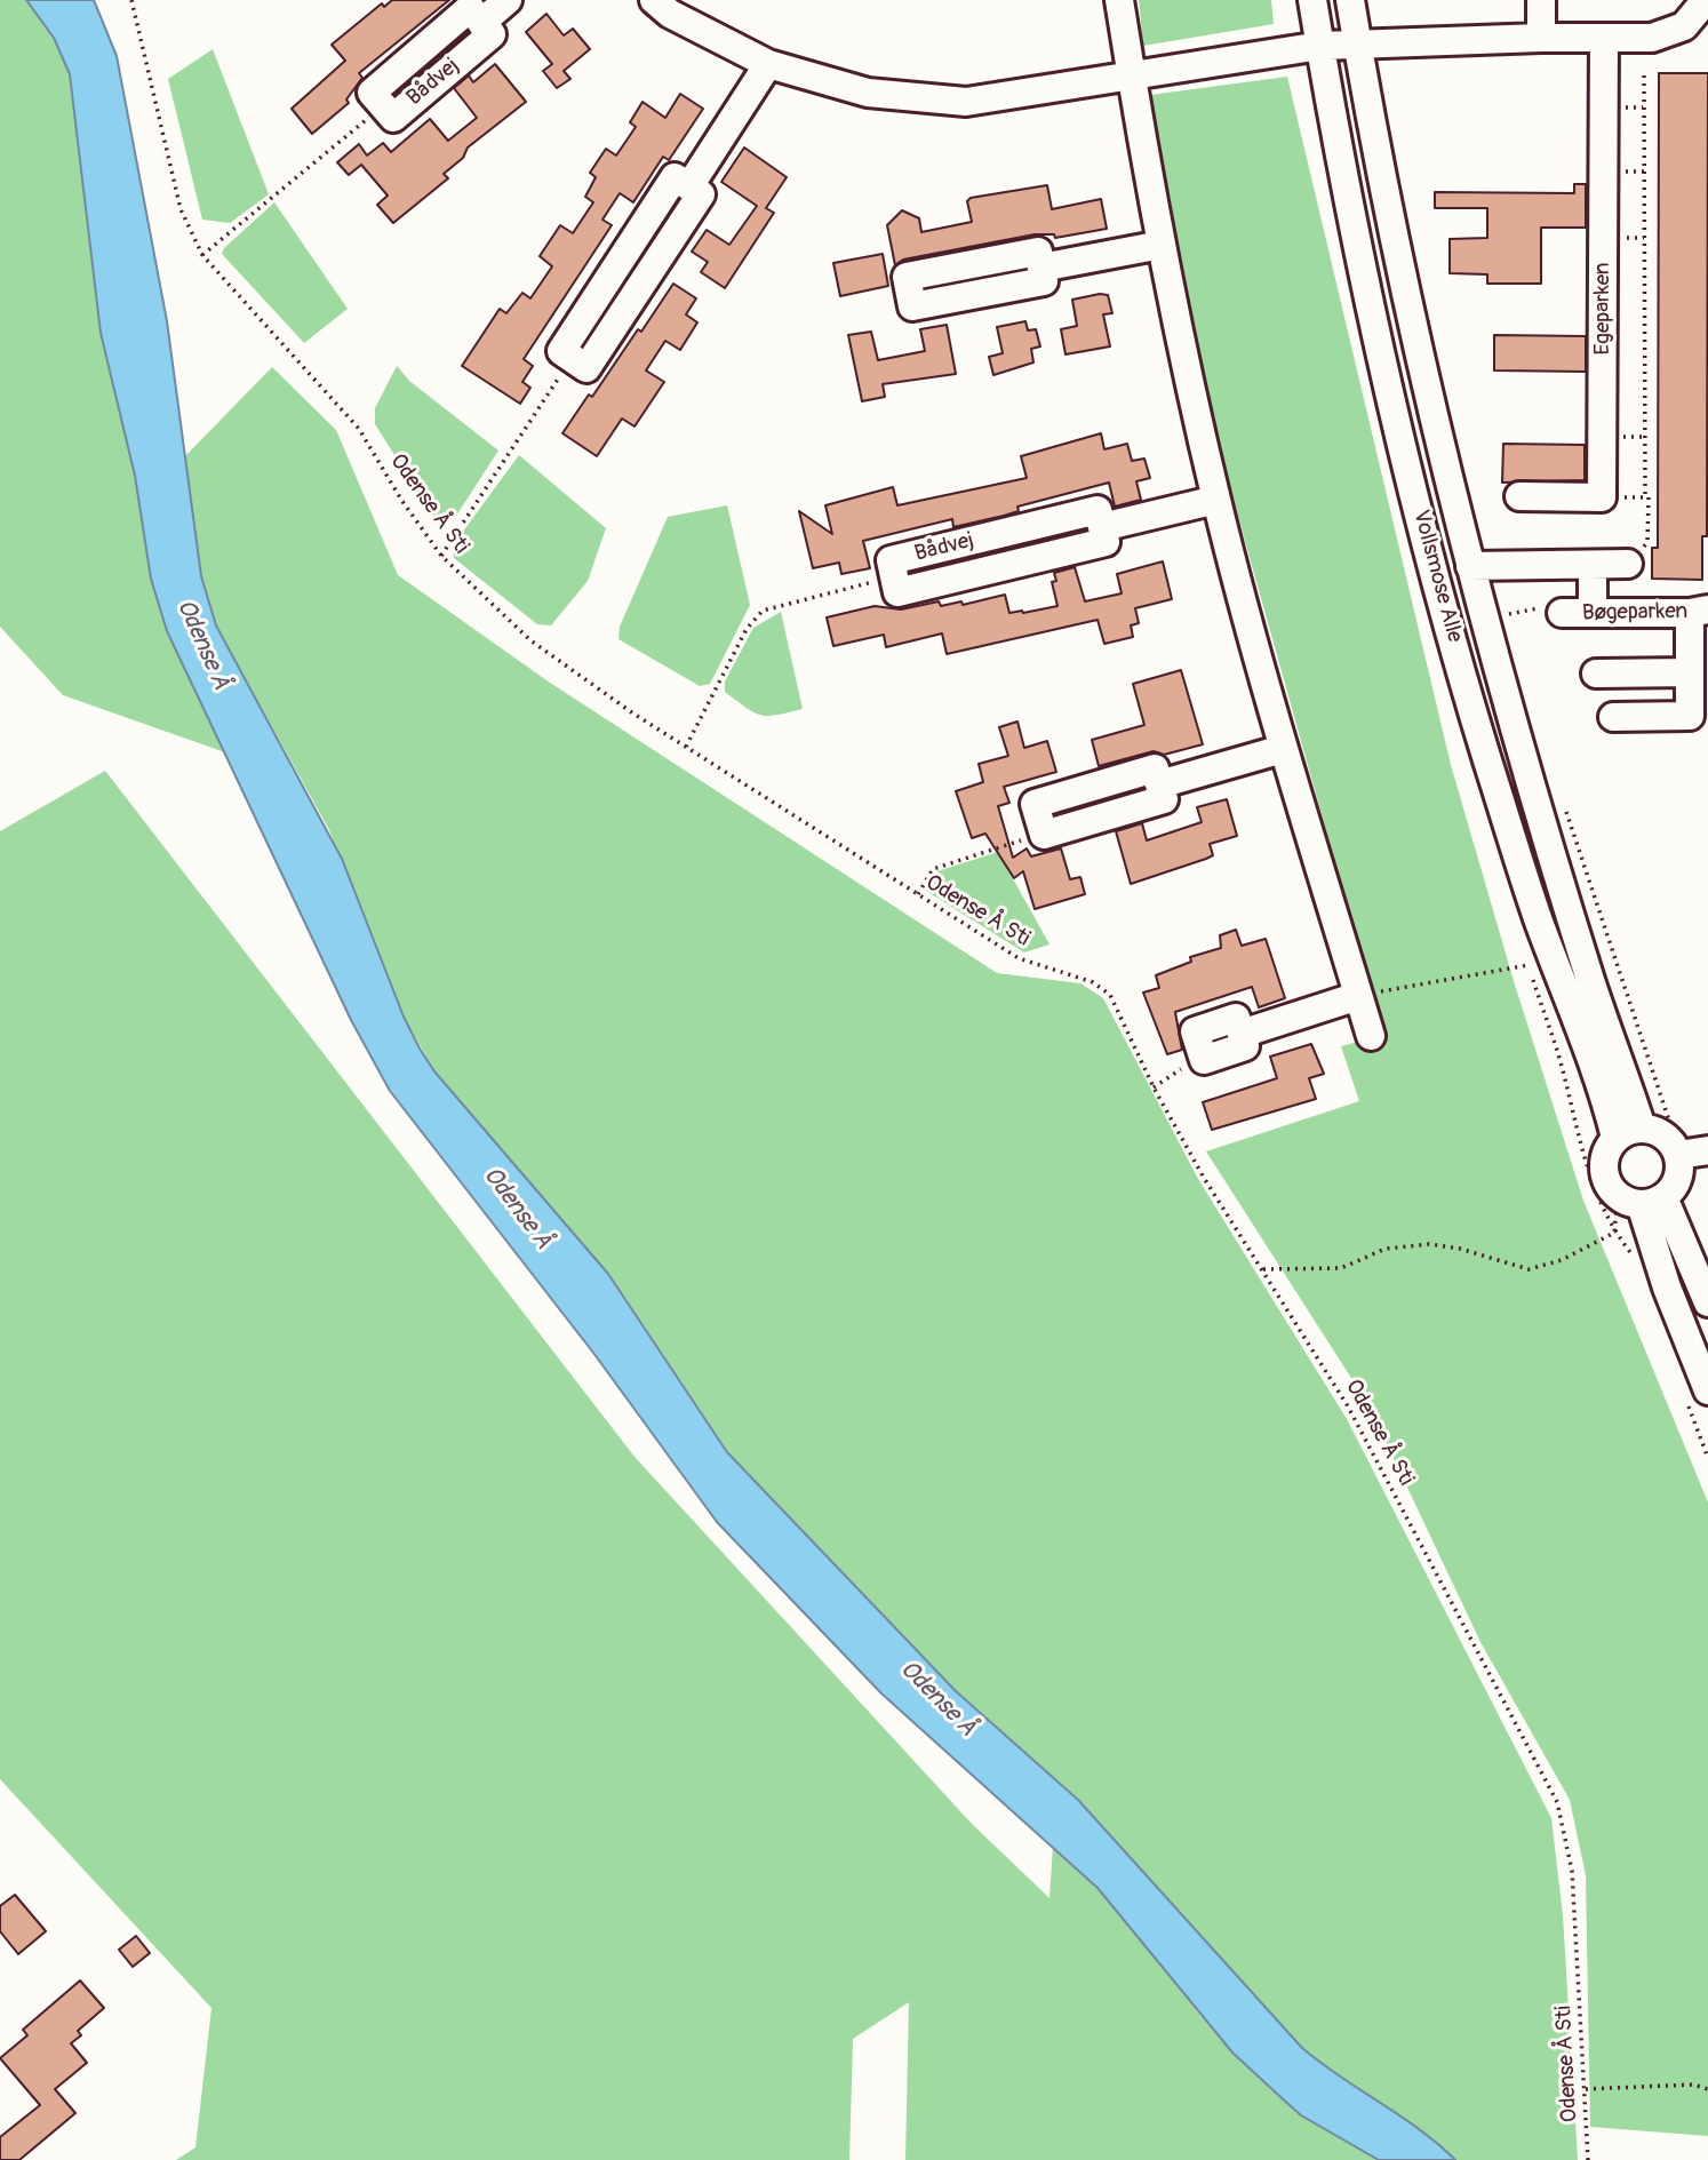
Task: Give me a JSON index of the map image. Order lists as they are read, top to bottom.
{
  "streets": {
    "street": [
      "Bådvej",
      "Egeparken",
      "Vollsmose Alle",
      "Bøgeparken"
    ],
    "path": ["Odense Å Sti"]
  },
  "water": ["Odense Å"]
}
